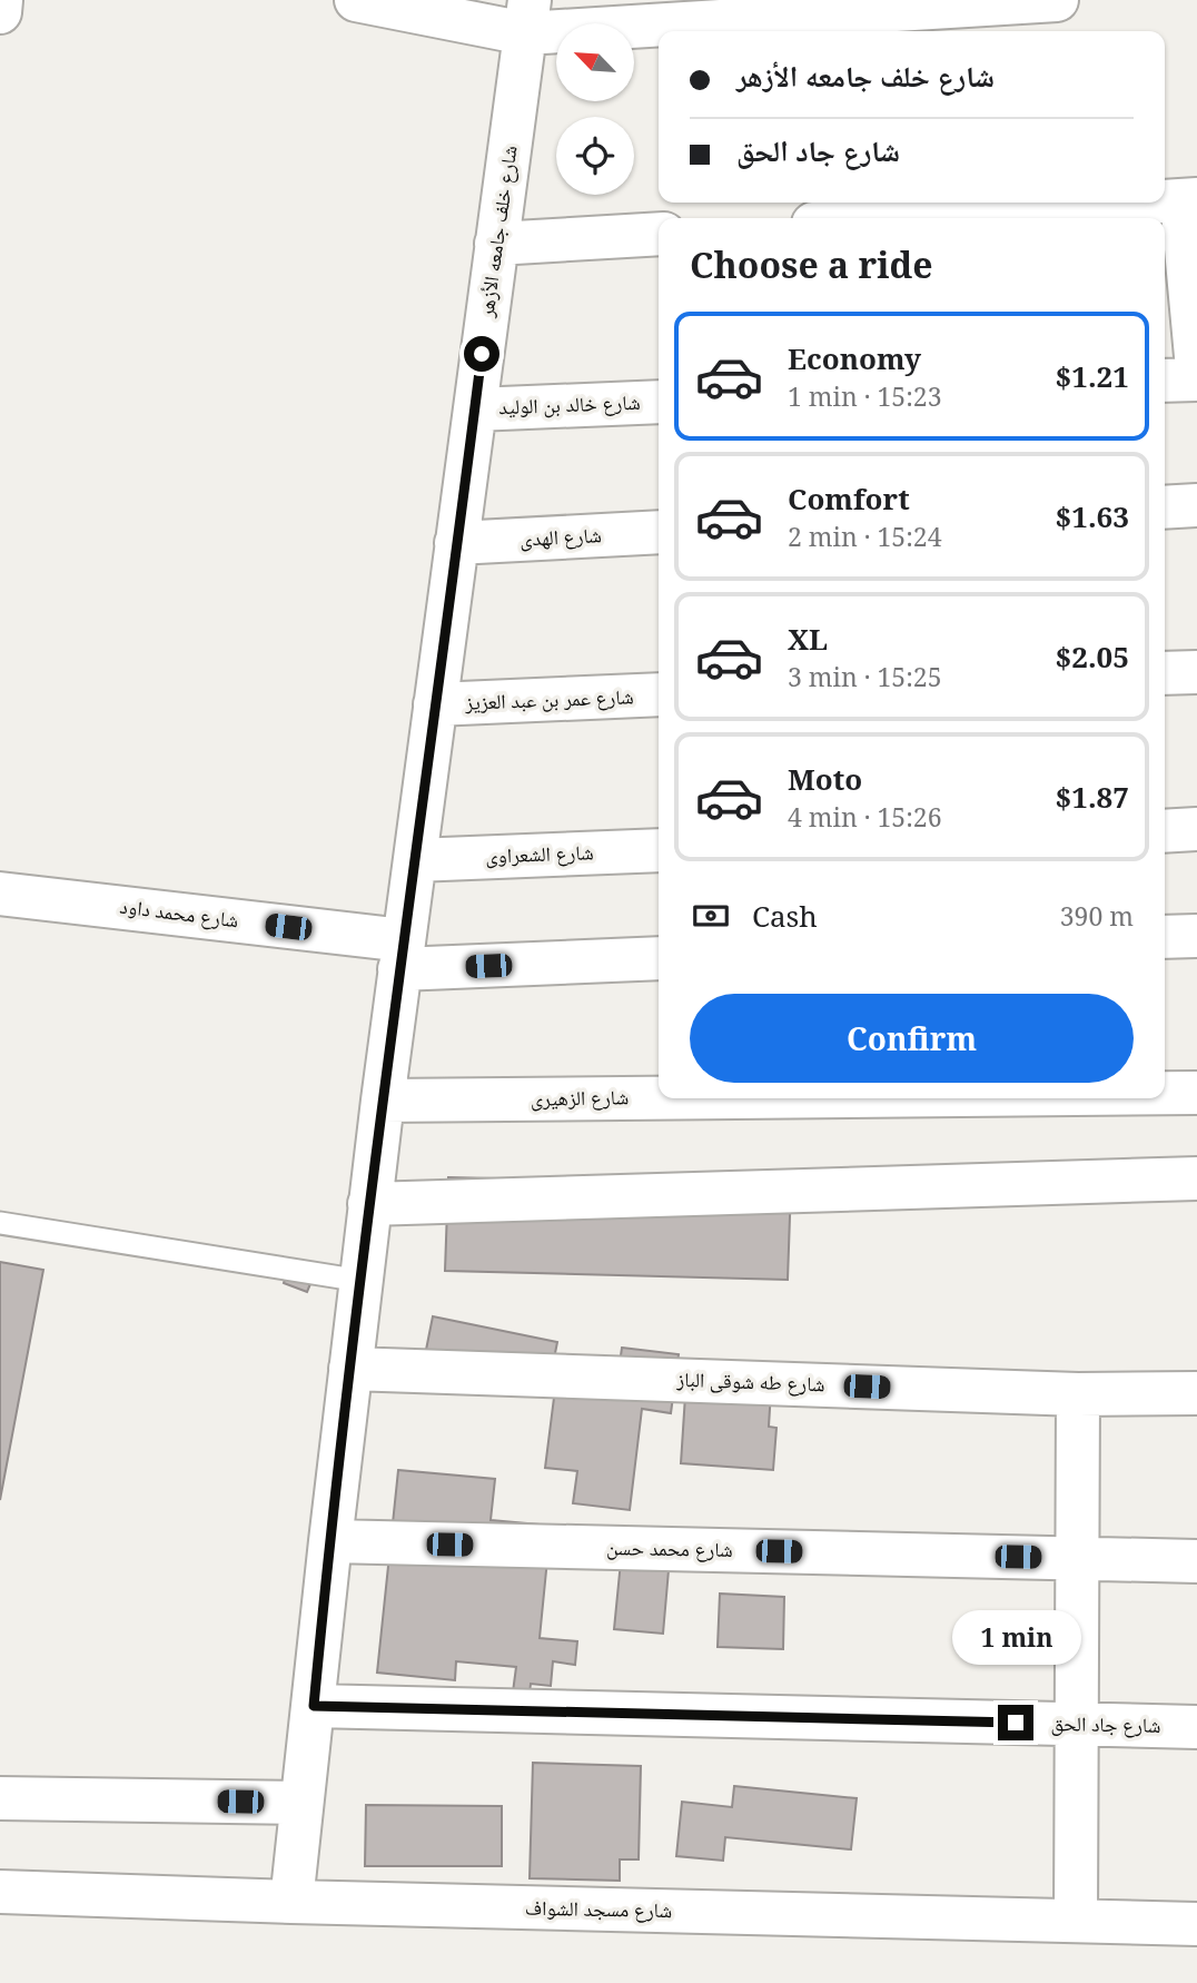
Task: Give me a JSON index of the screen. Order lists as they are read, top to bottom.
{
  "streets": {
    "street": [
      "شارع خلف جامعه الأزهر",
      "شارع خالد بن الوليد",
      "شارع الهدى",
      "شارع عمر بن عبد العزيز",
      "شارع الشعراوى",
      "شارع محمد داود",
      "شارع الزهيرى",
      "شارع طه شوقى الباز",
      "شارع محمد حسن",
      "شارع جاد الحق",
      "شارع مسجد الشواف"
    ]
  },
  "crossings": [
    ["شارع خلف جامعه الأزهر", "شارع خالد بن الوليد"],
    ["شارع خلف جامعه الأزهر", "شارع الهدى"],
    ["شارع خلف جامعه الأزهر", "شارع عمر بن عبد العزيز"],
    ["شارع خلف جامعه الأزهر", "شارع الشعراوى"],
    ["شارع خلف جامعه الأزهر", "شارع محمد داود"],
    ["شارع خلف جامعه الأزهر", "شارع الزهيرى"],
    ["شارع خلف جامعه الأزهر", "شارع طه شوقى الباز"],
    ["شارع خلف جامعه الأزهر", "شارع محمد حسن"],
    ["شارع خلف جامعه الأزهر", "شارع جاد الحق"],
    ["شارع خلف جامعه الأزهر", "شارع مسجد الشواف"]
  ],
  "north": "top left",
  "page": {
    "banner": ["شارع خلف جامعه الأزهر", "شارع جاد الحق"],
    "heading": "Choose a ride",
    "list": [
      {
        "name": "Economy",
        "note": "1 min · 15:23",
        "value": "$1.21"
      },
      {
        "name": "Comfort",
        "note": "2 min · 15:24",
        "value": "$1.63"
      },
      {
        "name": "XL",
        "note": "3 min · 15:25",
        "value": "$2.05"
      },
      {
        "name": "Moto",
        "note": "4 min · 15:26",
        "value": "$1.87"
      }
    ],
    "pay": ["Cash", "390 m"],
    "buttons": "Confirm",
    "bubble": "1 min"
  }
}
